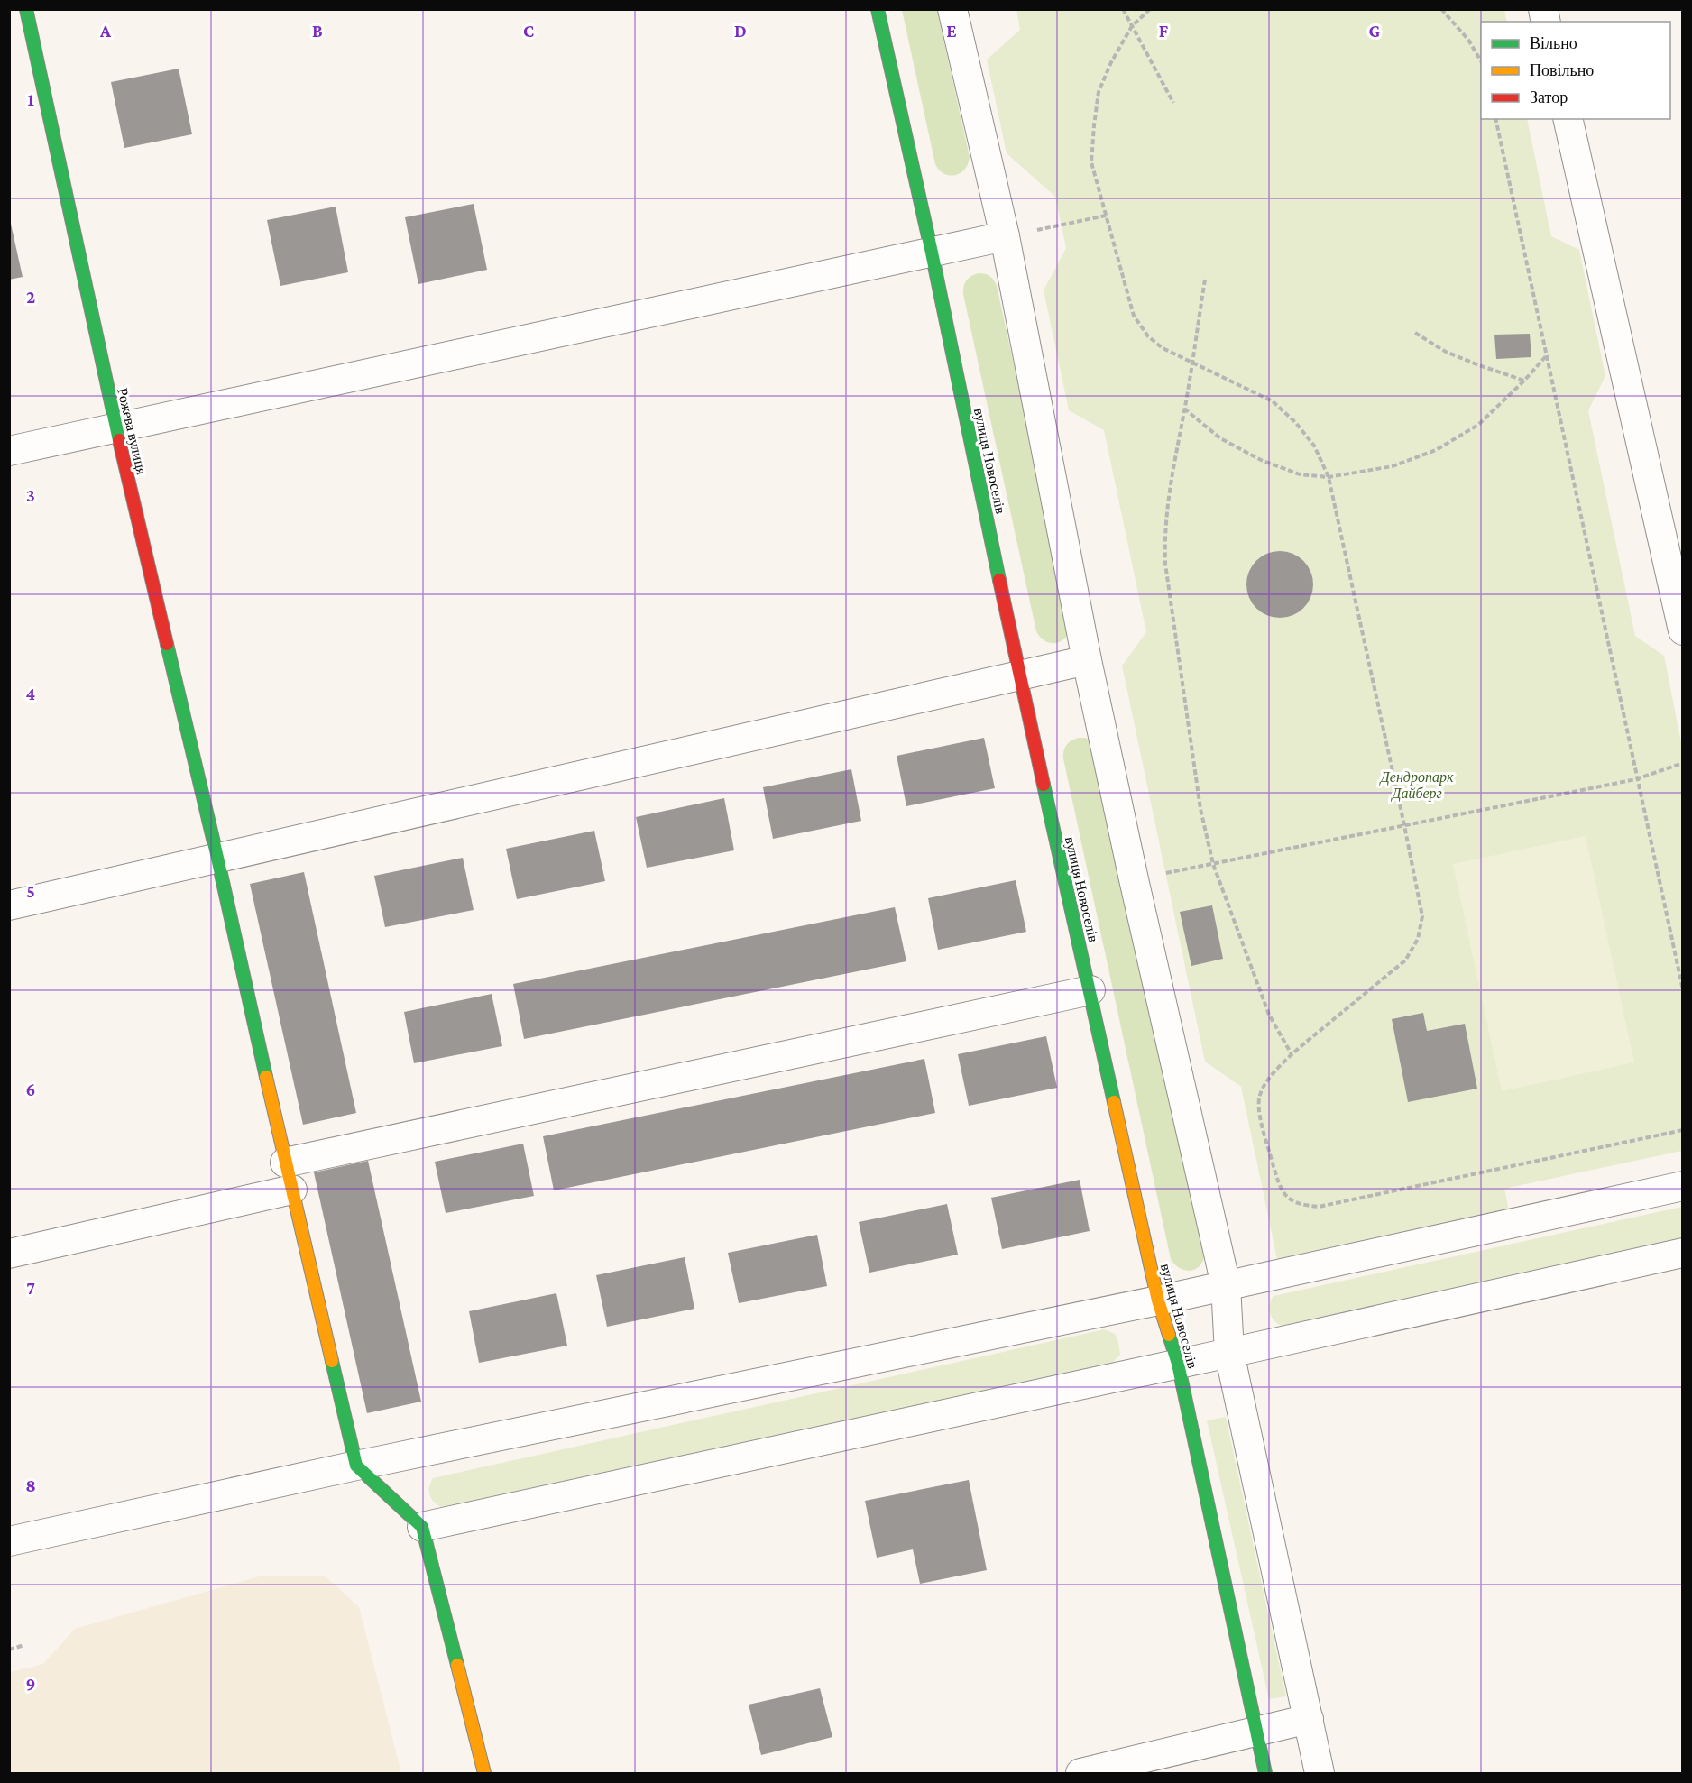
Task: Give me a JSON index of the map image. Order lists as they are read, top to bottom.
{
  "streets": {
    "street": ["Рожева вулиця", "вулиця Новоселів"]
  },
  "parks": ["Дендропарк Дайберг"],
  "legend": ["Вільно", "Повільно", "Затор"],
  "grid": {
    "columns": [
      "A",
      "B",
      "C",
      "D",
      "E",
      "F",
      "G"
    ],
    "rows": [
      "1",
      "2",
      "3",
      "4",
      "5",
      "6",
      "7",
      "8",
      "9"
    ]
  }
}
